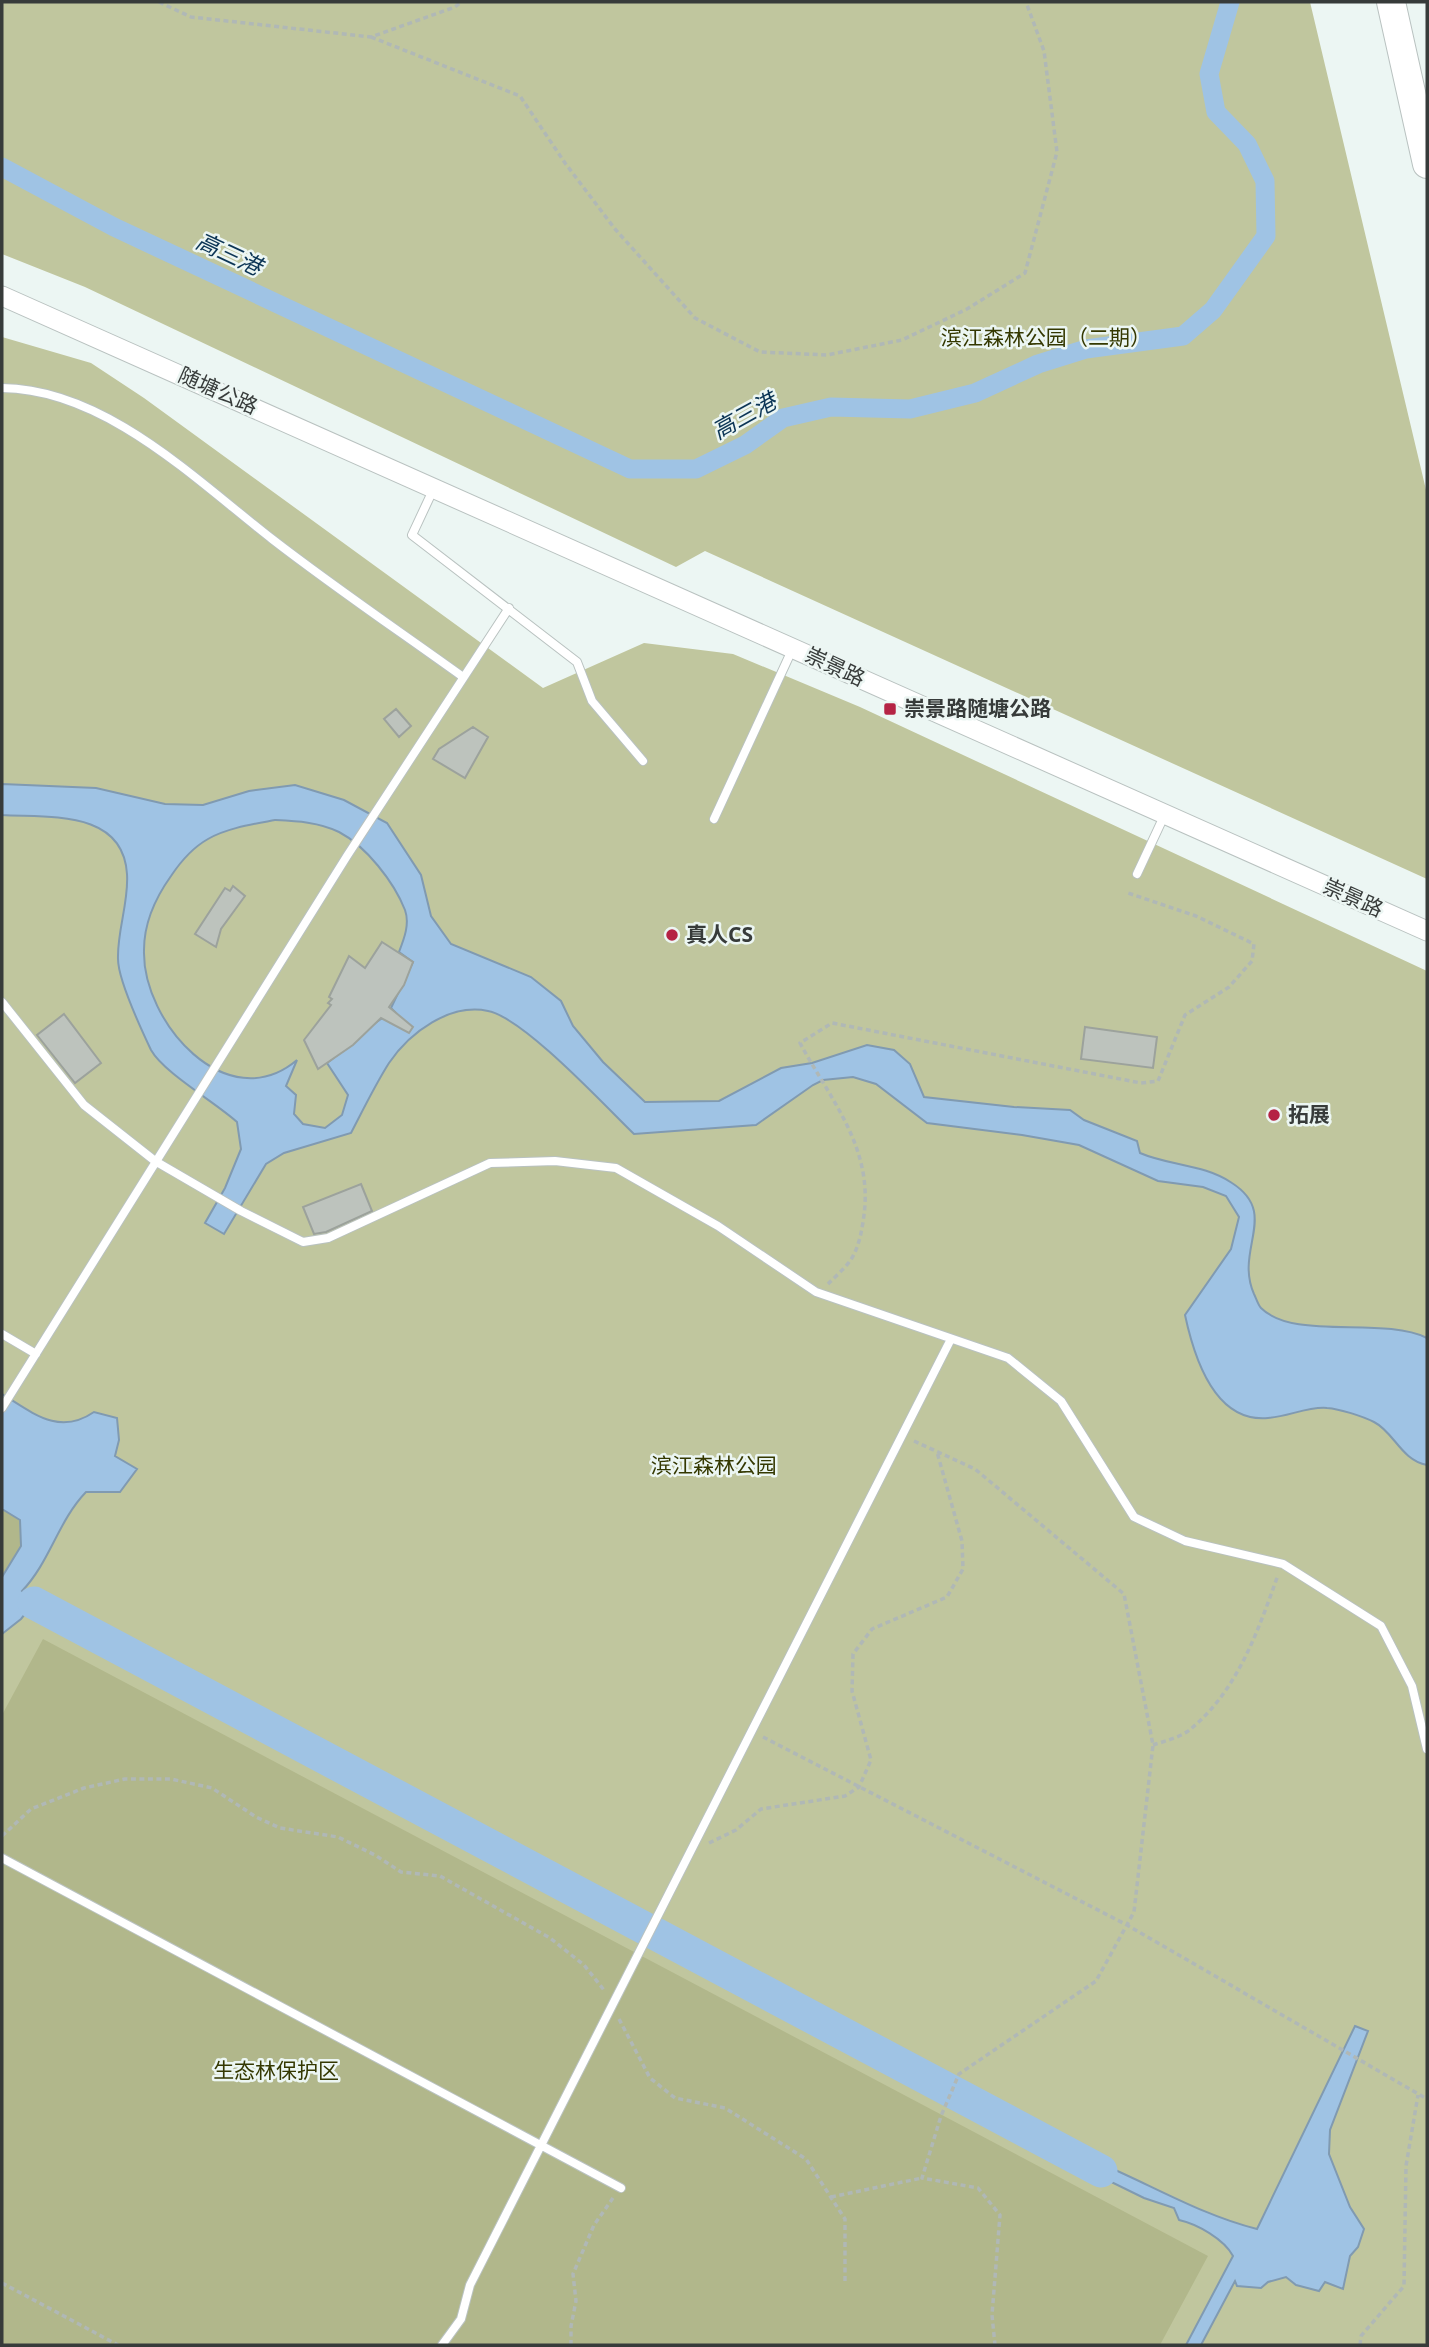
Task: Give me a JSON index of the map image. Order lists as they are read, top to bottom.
{
  "streets": {
    "street": ["随塘公路", "崇景路"]
  },
  "crossings": [
    ["随塘公路", "崇景路"]
  ],
  "water": ["高三港"],
  "parks": ["滨江森林公园（二期）", "滨江森林公园", "生态林保护区"],
  "places": {
    "transit": ["崇景路随塘公路"],
    "other": ["真人CS", "拓展"]
  }
}
